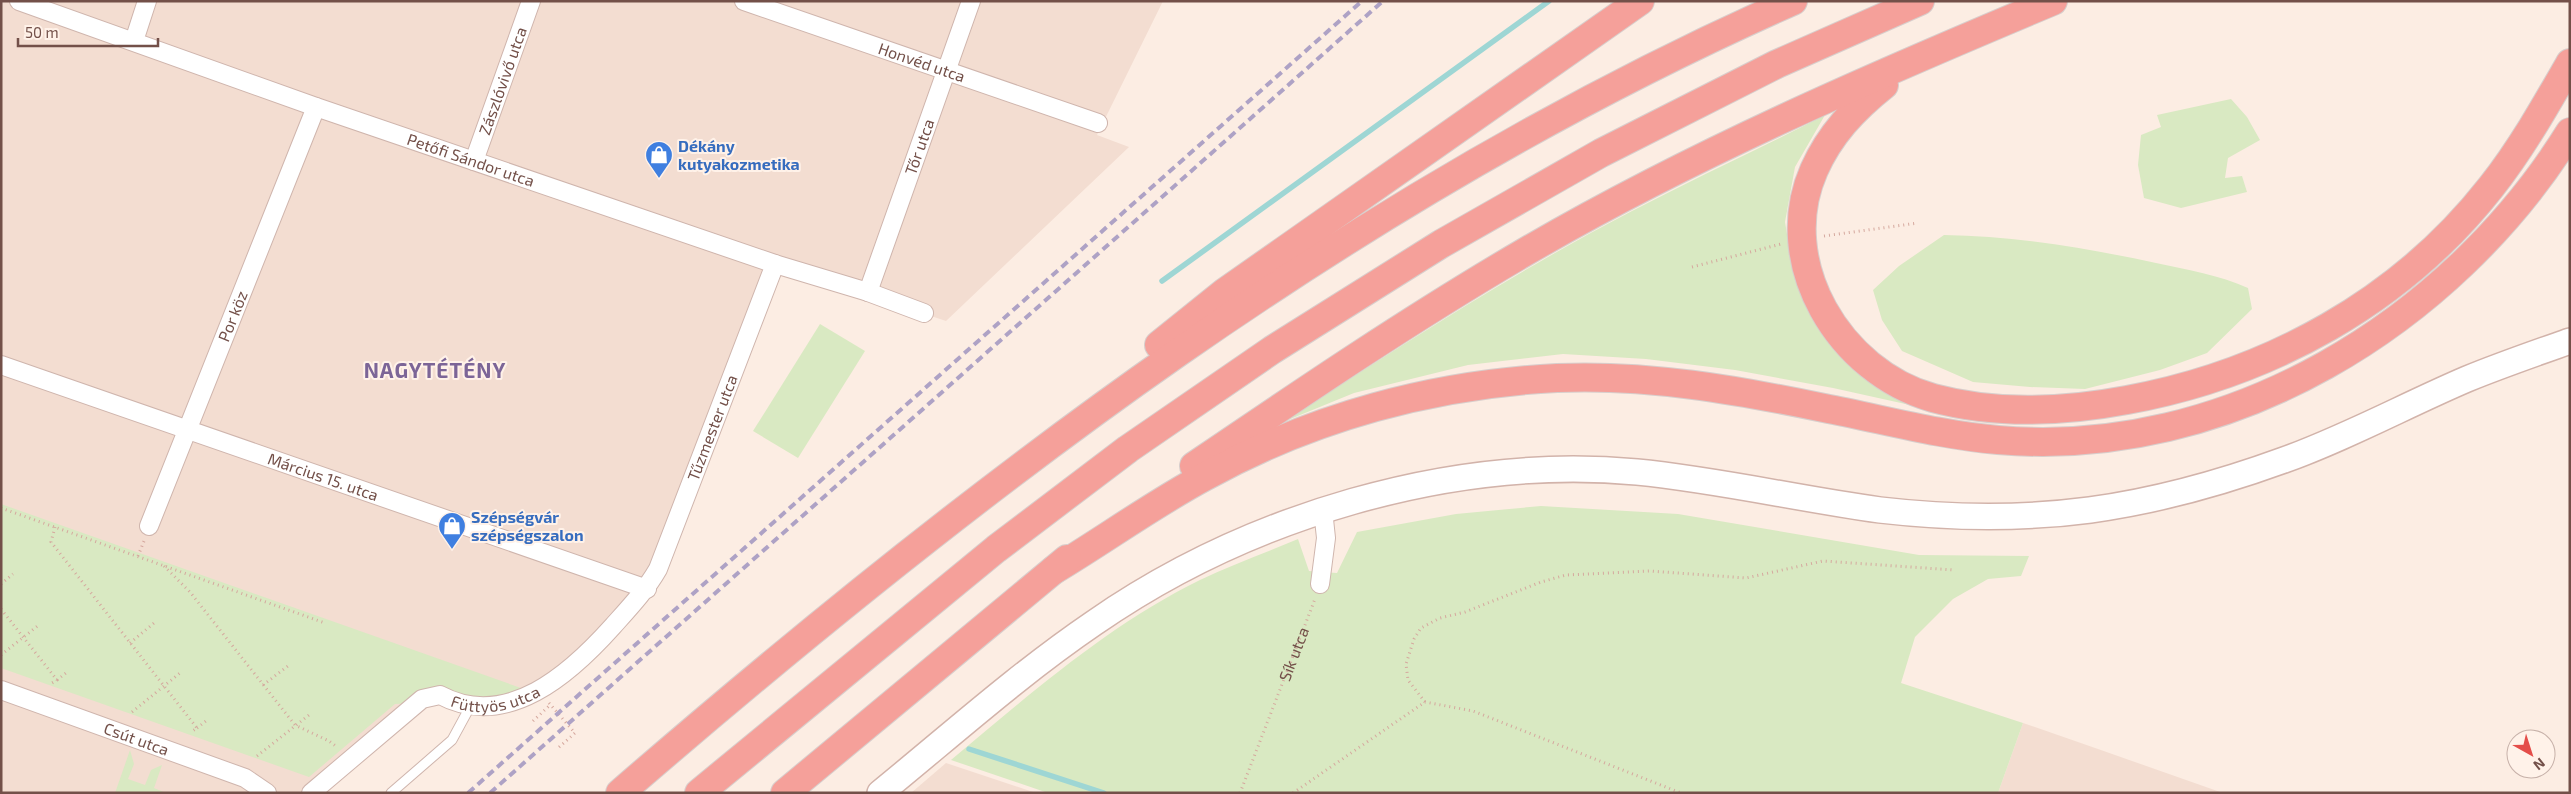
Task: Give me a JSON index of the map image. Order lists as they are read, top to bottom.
{
  "streets": {
    "street": [
      "Honvéd utca",
      "Zászlóvivő utca",
      "Tőr utca",
      "Petőfi Sándor utca",
      "Por köz",
      "Tűzmester utca",
      "Március 15. utca",
      "Füttyös utca",
      "Csút utca"
    ],
    "path": ["Sík utca"]
  },
  "crossings": [
    ["Honvéd utca", "Tőr utca"],
    ["Zászlóvivő utca", "Petőfi Sándor utca"],
    ["Tőr utca", "Petőfi Sándor utca"],
    ["Petőfi Sándor utca", "Por köz"],
    ["Petőfi Sándor utca", "Tűzmester utca"],
    ["Por köz", "Március 15. utca"],
    ["Tűzmester utca", "Március 15. utca"],
    ["Tűzmester utca", "Füttyös utca"],
    ["Március 15. utca", "Füttyös utca"]
  ],
  "districts": ["NAGYTÉTÉNY"],
  "places": {
    "shop": ["Dékány kutyakozmetika", "Szépségvár szépségszalon"]
  },
  "scale_bar": "50 m",
  "north": "bottom right"
}
